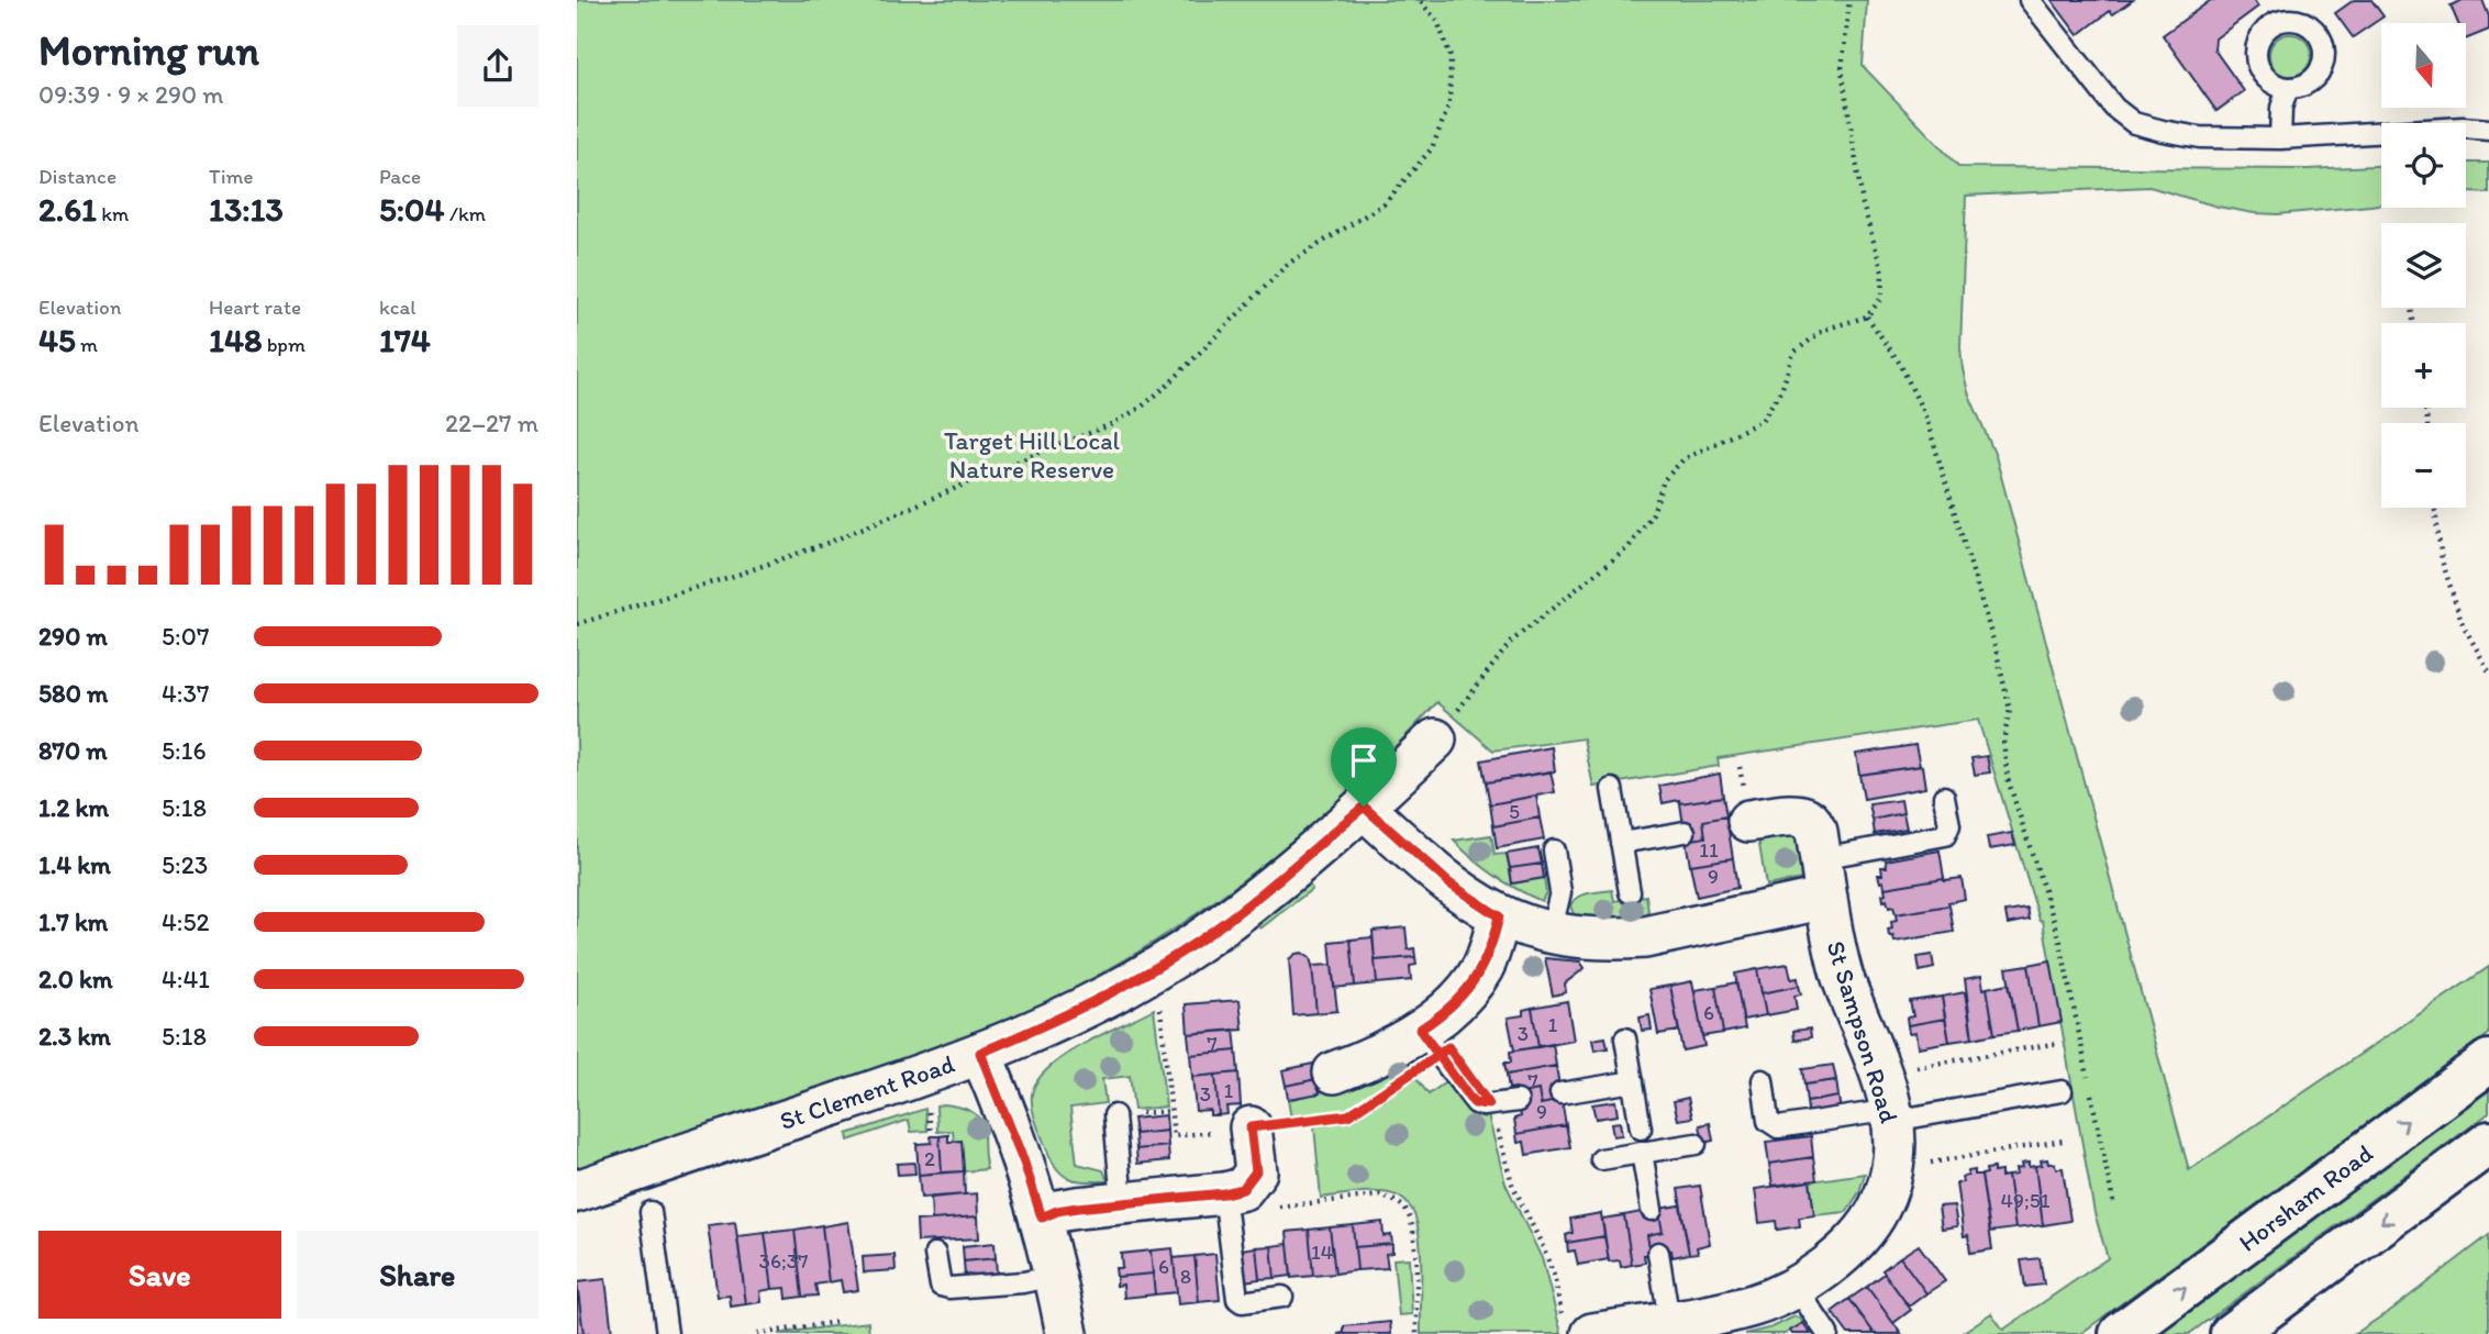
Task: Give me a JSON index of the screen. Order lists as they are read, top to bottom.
{
  "streets": {
    "main road": ["Horsham Road"],
    "street": ["St Sampson Road", "St Clement Road"]
  },
  "parks": ["Target Hill Local Nature Reserve"],
  "house_numbers": [
    "5",
    "11",
    "9",
    "6",
    "1",
    "3",
    "7",
    "7",
    "1",
    "3",
    "9",
    "2",
    "49;51",
    "14",
    "36;37",
    "6",
    "8"
  ],
  "north": "bottom",
  "page": {
    "heading": ["Morning run", "09:39 · 9 × 290 m"],
    "map_buttons": ["+", "−"],
    "stats": [
      ["Distance", "2.61 km"],
      ["Time", "13:13"],
      ["Pace", "5:04 /km"],
      ["Elevation", "45 m"],
      ["Heart rate", "148 bpm"],
      ["kcal", "174"]
    ],
    "chart": ["Elevation", "22–27 m"],
    "list": [
      {
        "name": "290 m",
        "note": "5:07"
      },
      {
        "name": "580 m",
        "note": "4:37"
      },
      {
        "name": "870 m",
        "note": "5:16"
      },
      {
        "name": "1.2 km",
        "note": "5:18"
      },
      {
        "name": "1.4 km",
        "note": "5:23"
      },
      {
        "name": "1.7 km",
        "note": "4:52"
      },
      {
        "name": "2.0 km",
        "note": "4:41"
      },
      {
        "name": "2.3 km",
        "note": "5:18"
      }
    ],
    "buttons": ["Save", "Share"]
  }
}
